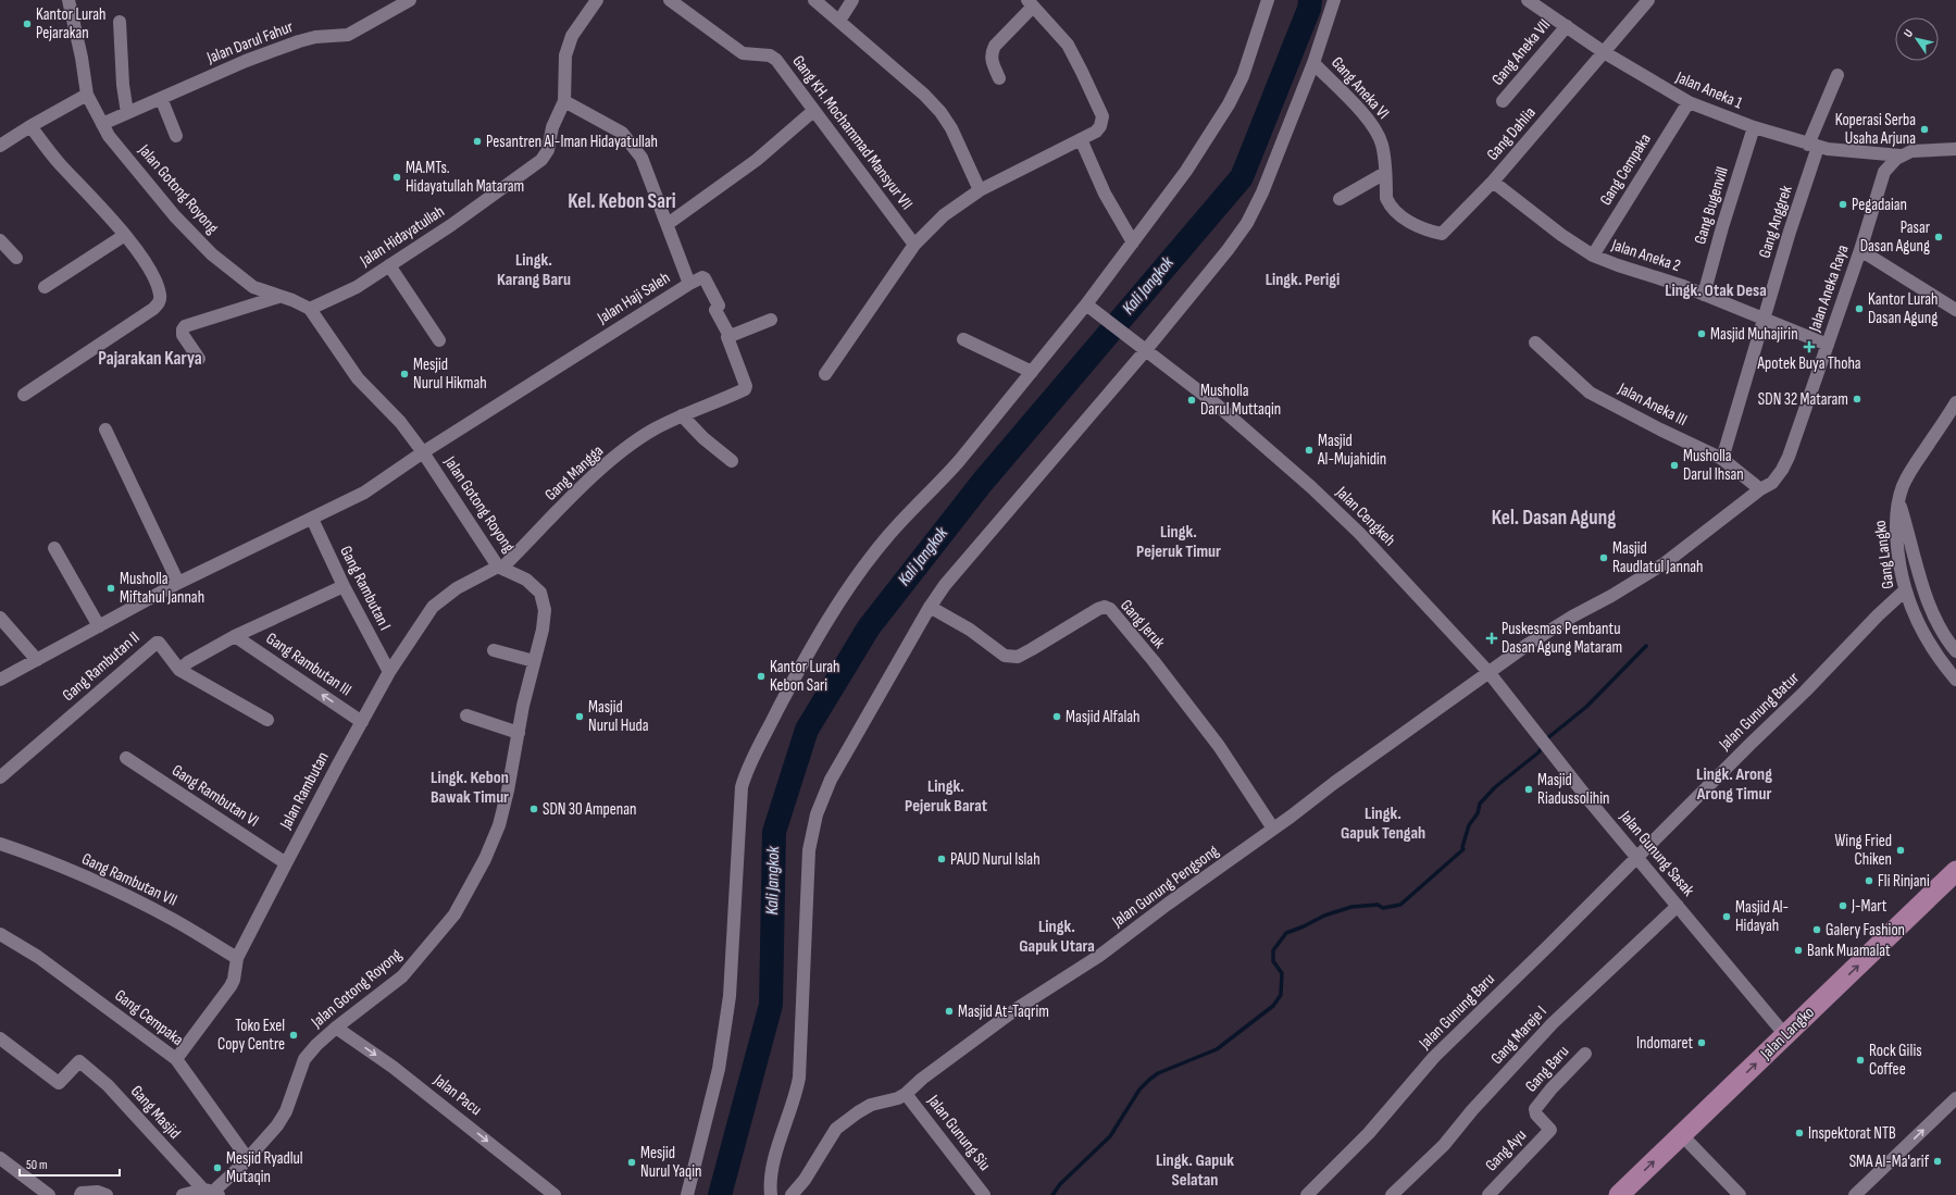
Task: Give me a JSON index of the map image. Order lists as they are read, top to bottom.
{
  "streets": {
    "main road": ["Jalan Langko"],
    "street": [
      "Jalan Darul Fahur",
      "Gang Aneka VII",
      "Gang Aneka VI",
      "Jalan Aneka 1",
      "Gang KH. Mochammad Mansyur VII",
      "Gang Dahlia",
      "Gang Cempaka",
      "Jalan Gotong Royong",
      "Gang Bugenvill",
      "Gang Anggrek",
      "Jalan Hidayatullah",
      "Jalan Aneka 2",
      "Jalan Aneka Raya",
      "Jalan Haji Saleh",
      "Jalan Aneka III",
      "Gang Mangga",
      "Jalan Cengkeh",
      "Gang Langko",
      "Gang Rambutan I",
      "Gang Jeruk",
      "Gang Rambutan III",
      "Gang Rambutan II",
      "Jalan Gunung Batur",
      "Jalan Rambutan",
      "Gang Rambutan VI",
      "Jalan Gunung Sasak",
      "Gang Rambutan VII",
      "Jalan Gunung Pengsong",
      "Jalan Gunung Baru",
      "Gang Mareje I",
      "Gang Baru",
      "Jalan Pacu",
      "Gang Masjid",
      "Jalan Gunung Siu",
      "Gang Ayu"
    ]
  },
  "crossings": [
    ["Jalan Darul Fahur", "Jalan Gotong Royong"],
    ["Gang Aneka VII", "Jalan Aneka 1"],
    ["Gang Aneka VI", "Gang Dahlia"],
    ["Jalan Aneka 1", "Gang Dahlia"],
    ["Jalan Aneka 1", "Gang Cempaka"],
    ["Jalan Aneka 1", "Gang Bugenvill"],
    ["Jalan Aneka 1", "Gang Anggrek"],
    ["Jalan Aneka 1", "Jalan Aneka Raya"],
    ["Gang Dahlia", "Jalan Aneka 2"],
    ["Gang Cempaka", "Jalan Gotong Royong"],
    ["Gang Cempaka", "Jalan Aneka 2"],
    ["Gang Cempaka", "Jalan Rambutan"],
    ["Jalan Gotong Royong", "Jalan Hidayatullah"],
    ["Jalan Gotong Royong", "Jalan Haji Saleh"],
    ["Jalan Gotong Royong", "Gang Mangga"],
    ["Jalan Gotong Royong", "Jalan Rambutan"],
    ["Jalan Gotong Royong", "Jalan Pacu"],
    ["Jalan Gotong Royong", "Gang Masjid"],
    ["Gang Bugenvill", "Jalan Aneka 2"],
    ["Gang Anggrek", "Jalan Aneka 2"],
    ["Gang Anggrek", "Jalan Aneka III"],
    ["Jalan Hidayatullah", "Jalan Haji Saleh"],
    ["Jalan Aneka 2", "Jalan Aneka Raya"],
    ["Jalan Aneka Raya", "Jalan Aneka III"],
    ["Jalan Aneka Raya", "Jalan Cengkeh"],
    ["Jalan Aneka Raya", "Jalan Gunung Sasak"],
    ["Jalan Aneka Raya", "Jalan Gunung Pengsong"],
    ["Jalan Haji Saleh", "Gang Rambutan I"],
    ["Gang Mangga", "Jalan Rambutan"],
    ["Jalan Cengkeh", "Jalan Gunung Sasak"],
    ["Jalan Cengkeh", "Jalan Gunung Pengsong"],
    ["Gang Langko", "Jalan Gunung Batur"],
    ["Gang Rambutan I", "Jalan Rambutan"],
    ["Gang Jeruk", "Jalan Gunung Pengsong"],
    ["Gang Rambutan III", "Jalan Rambutan"],
    ["Jalan Gunung Batur", "Jalan Gunung Sasak"],
    ["Jalan Gunung Batur", "Jalan Gunung Baru"],
    ["Jalan Rambutan", "Gang Rambutan VI"],
    ["Jalan Rambutan", "Gang Rambutan VII"],
    ["Jalan Gunung Sasak", "Jalan Gunung Pengsong"],
    ["Jalan Gunung Sasak", "Jalan Gunung Baru"],
    ["Jalan Gunung Sasak", "Jalan Langko"],
    ["Jalan Gunung Sasak", "Gang Mareje I"],
    ["Jalan Gunung Pengsong", "Jalan Gunung Siu"],
    ["Gang Baru", "Gang Ayu"]
  ],
  "one_way": ["Jalan Langko", "Jalan Pacu"],
  "districts": [
    "Kel. Kebon Sari",
    "Lingk. Karang Baru",
    "Lingk. Perigi",
    "Lingk. Otak Desa",
    "Pajarakan Karya",
    "Kel. Dasan Agung",
    "Lingk. Pejeruk Timur",
    "Lingk. Arong Arong Timur",
    "Lingk. Kebon Bawak Timur",
    "Lingk. Pejeruk Barat",
    "Lingk. Gapuk Tengah",
    "Lingk. Gapuk Utara",
    "Lingk. Gapuk Selatan"
  ],
  "water": ["Kali Jangkok"],
  "places": {
    "other": [
      "Kantor Lurah Pejarakan",
      "Koperasi Serba Usaha Arjuna",
      "Pesantren Al-Iman Hidayatullah",
      "MA.MTs. Hidayatullah Mataram",
      "Pegadaian",
      "Pasar Dasan Agung",
      "Kantor Lurah Dasan Agung",
      "Masjid Muhajirin",
      "Mesjid Nurul Hikmah",
      "SDN 32 Mataram",
      "Musholla Darul Muttaqin",
      "Masjid Al-Mujahidin",
      "Musholla Darul Ihsan",
      "Masjid Raudlatul Jannah",
      "Musholla Miftahul Jannah",
      "Kantor Lurah Kebon Sari",
      "Masjid Nurul Huda",
      "Masjid Alfalah",
      "Masjid Riadussolihin",
      "SDN 30 Ampenan",
      "Wing Fried Chiken",
      "PAUD Nurul Islah",
      "Fli Rinjani",
      "J-Mart",
      "Masjid Al- Hidayah",
      "Galery Fashion",
      "Bank Muamalat",
      "Masjid At-Taqrim",
      "Toko Exel Copy Centre",
      "Indomaret",
      "Rock Gilis Coffee",
      "Inspektorat NTB",
      "SMA Al-Ma'arif",
      "Mesjid Nurul Yaqin",
      "Mesjid Ryadlul Mutaqin"
    ],
    "health": ["Apotek Buya Thoha", "Puskesmas Pembantu Dasan Agung Mataram"]
  },
  "scale_bar": "50 m",
  "north": "top left"
}
